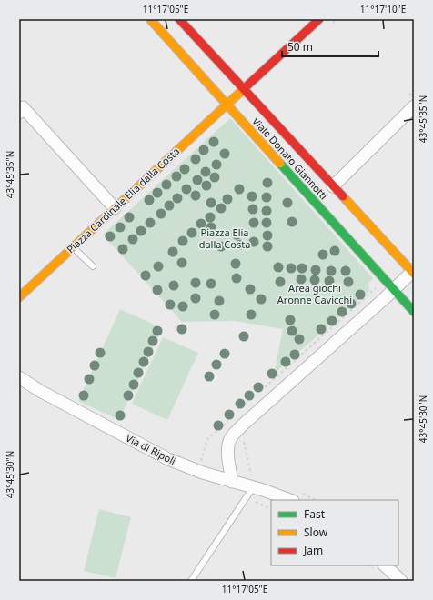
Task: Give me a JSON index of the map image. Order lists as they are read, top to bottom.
{
  "streets": {
    "street": ["Viale Donato Giannotti", "Piazza Cardinale Elia dalla Costa", "Via di Ripoli"]
  },
  "crossings": [
    ["Viale Donato Giannotti", "Piazza Cardinale Elia dalla Costa"]
  ],
  "parks": ["Piazza Elia dalla Costa", "Area giochi Aronne Cavicchi"],
  "legend": ["Fast", "Slow", "Jam"],
  "scale_bar": "50 m",
  "coordinates": [
    "11°17'05\"E",
    "11°17'10\"E",
    "43°45'35\"N",
    "43°45'30\"N"
  ]
}
